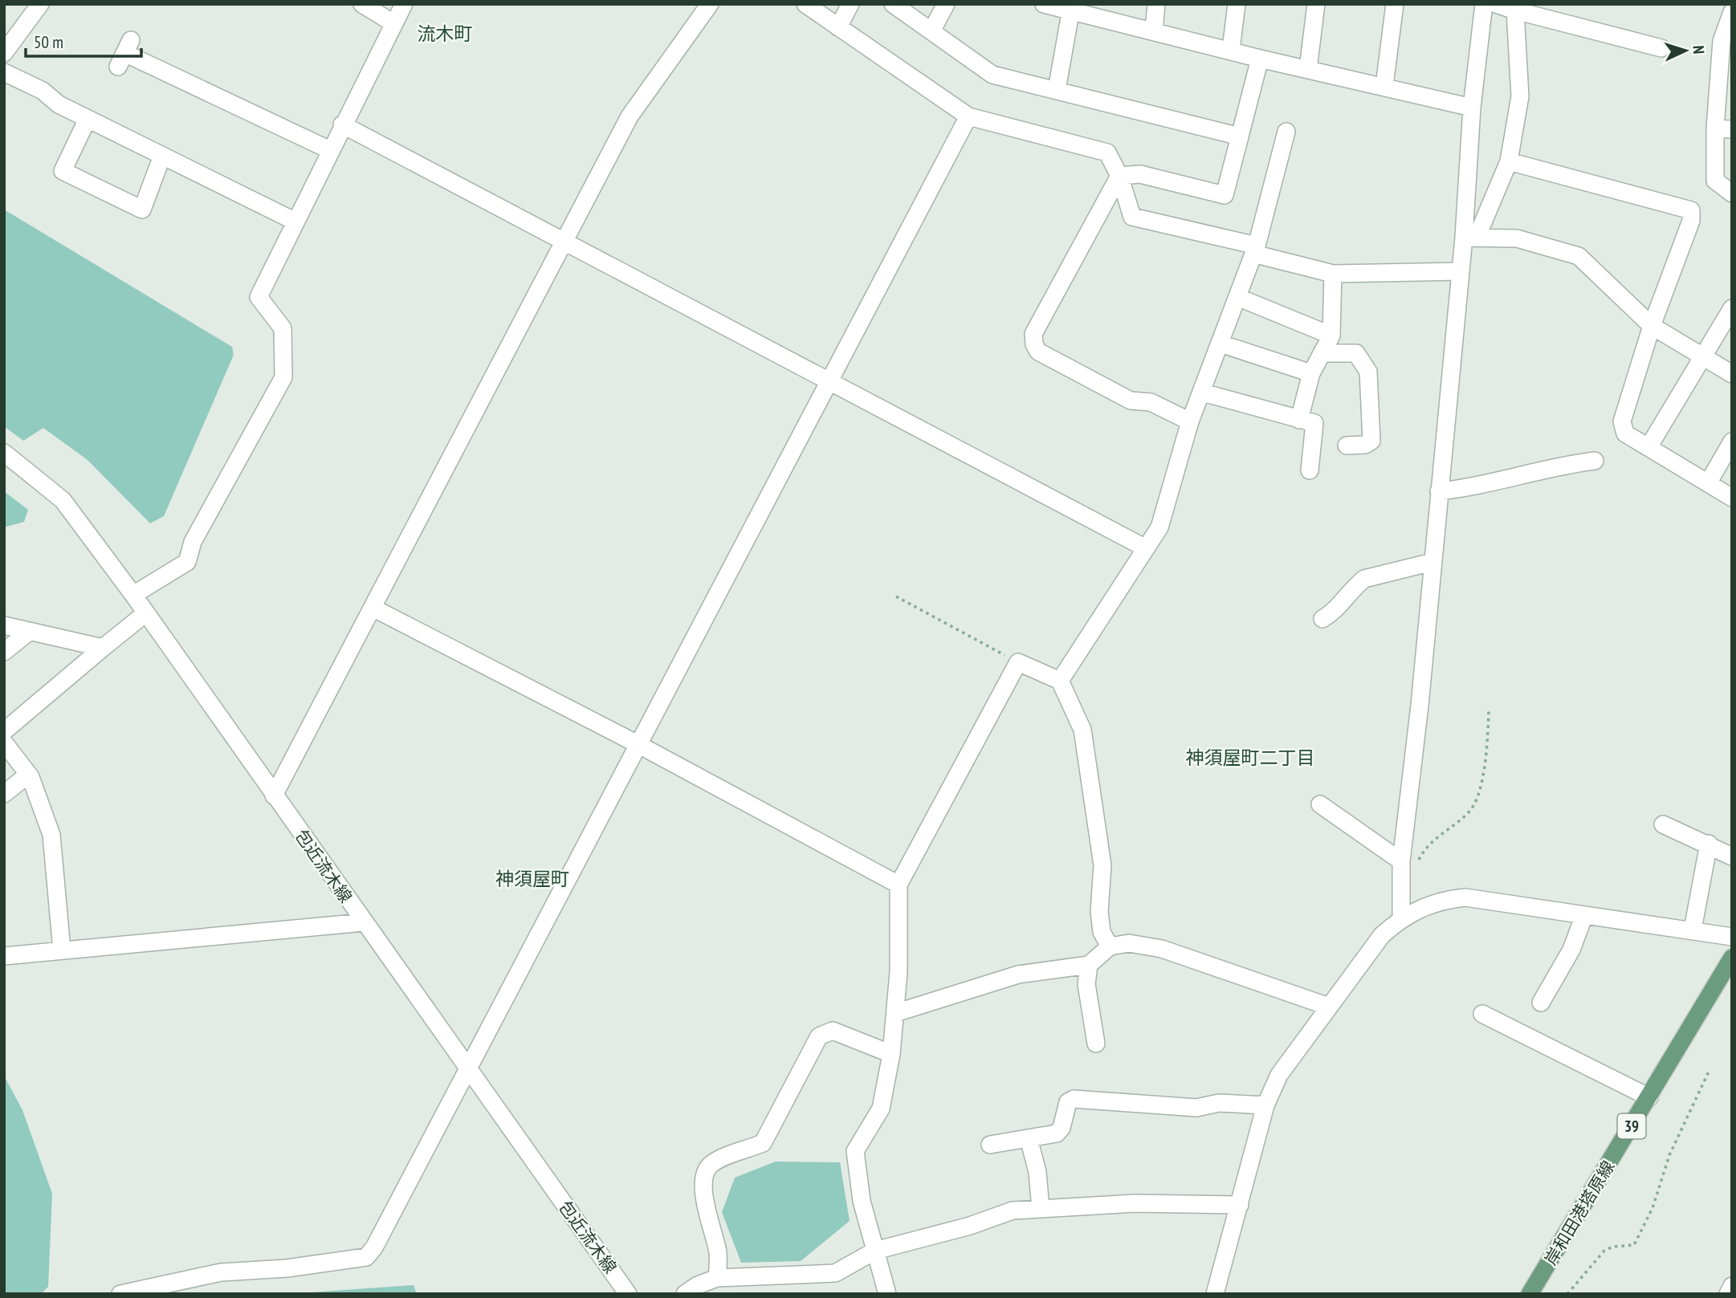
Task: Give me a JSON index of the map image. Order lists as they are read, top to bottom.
{
  "streets": {
    "main road": ["39", "岸和田港塔原線"],
    "street": ["包近流木線"]
  },
  "districts": ["流木町", "神須屋町二丁目", "神須屋町"],
  "scale_bar": "50 m",
  "north": "right"
}
